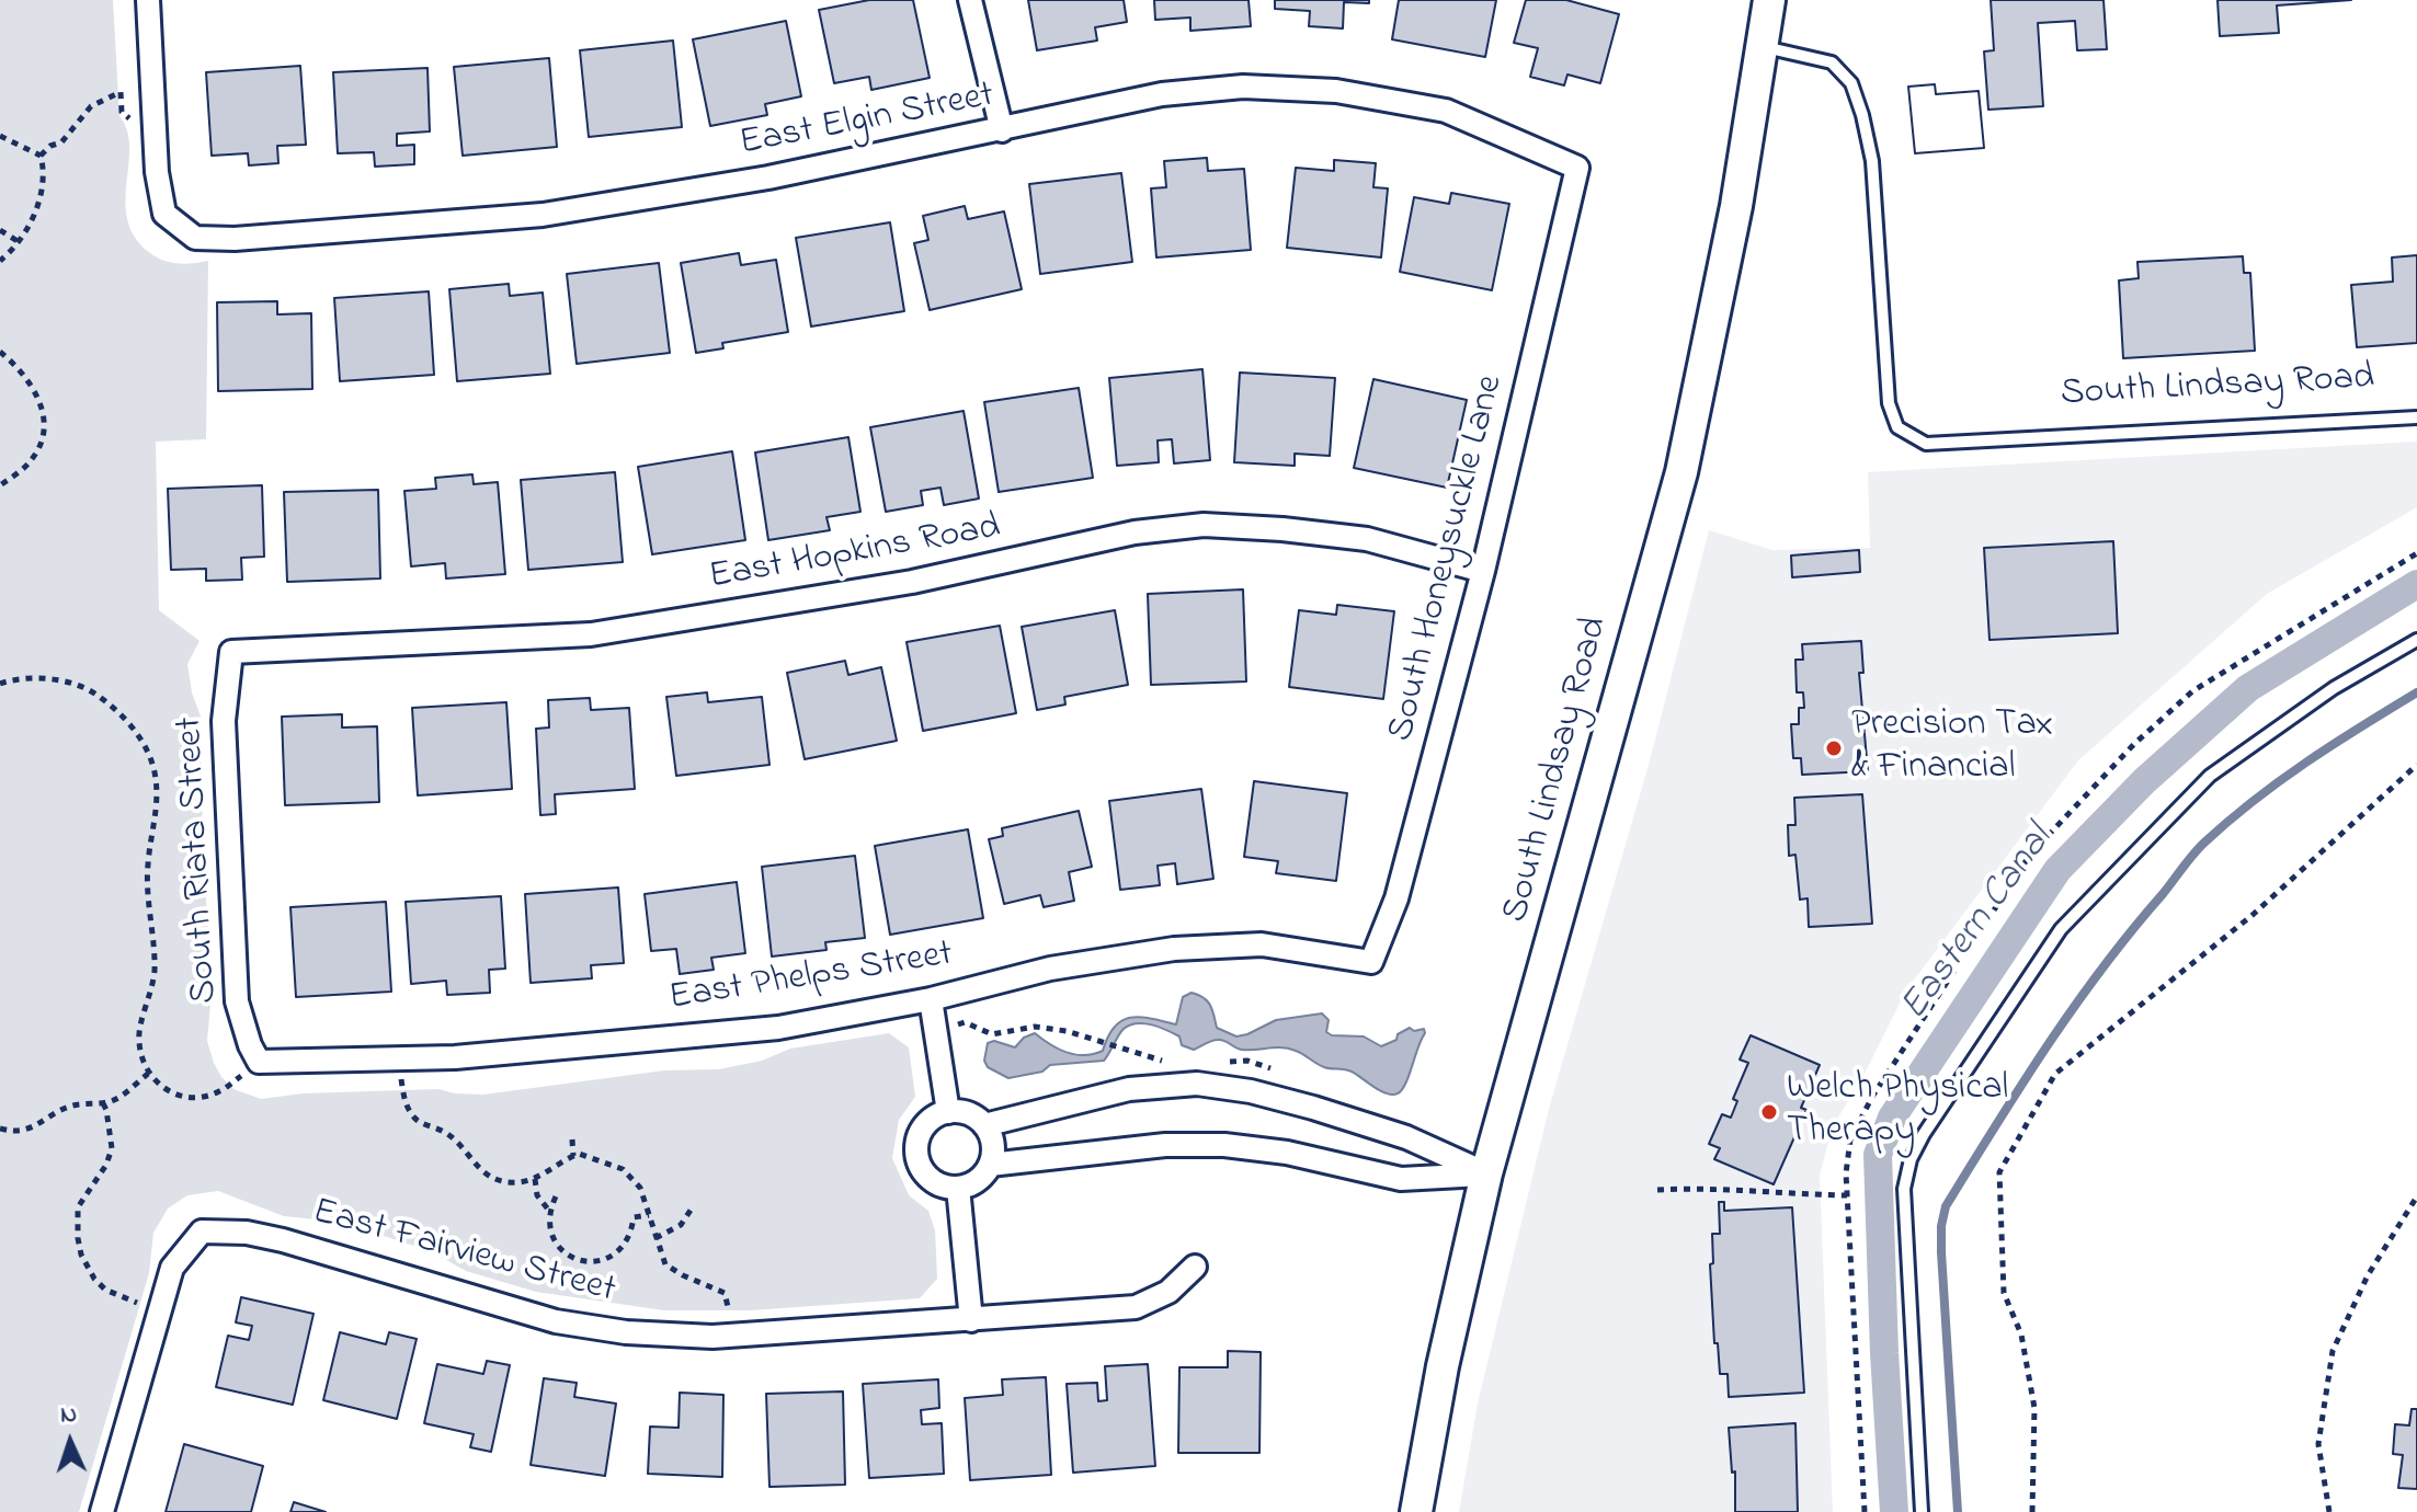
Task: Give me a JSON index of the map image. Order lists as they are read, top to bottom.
{
  "streets": {
    "main road": ["South Lindsay Road"],
    "street": [
      "East Elgin Street",
      "East Hopkins Road",
      "South Honeysuckle Lane",
      "South Riata Street",
      "East Phelps Street",
      "East Fairview Street"
    ]
  },
  "crossings": [
    ["East Elgin Street", "South Honeysuckle Lane"],
    ["East Hopkins Road", "South Honeysuckle Lane"],
    ["East Hopkins Road", "South Riata Street"],
    ["South Honeysuckle Lane", "East Phelps Street"],
    ["South Riata Street", "East Phelps Street"]
  ],
  "water": ["Eastern Canal"],
  "places": ["Precision Tax & Financial", "Welch Physical Therapy"],
  "north": "top"
}
